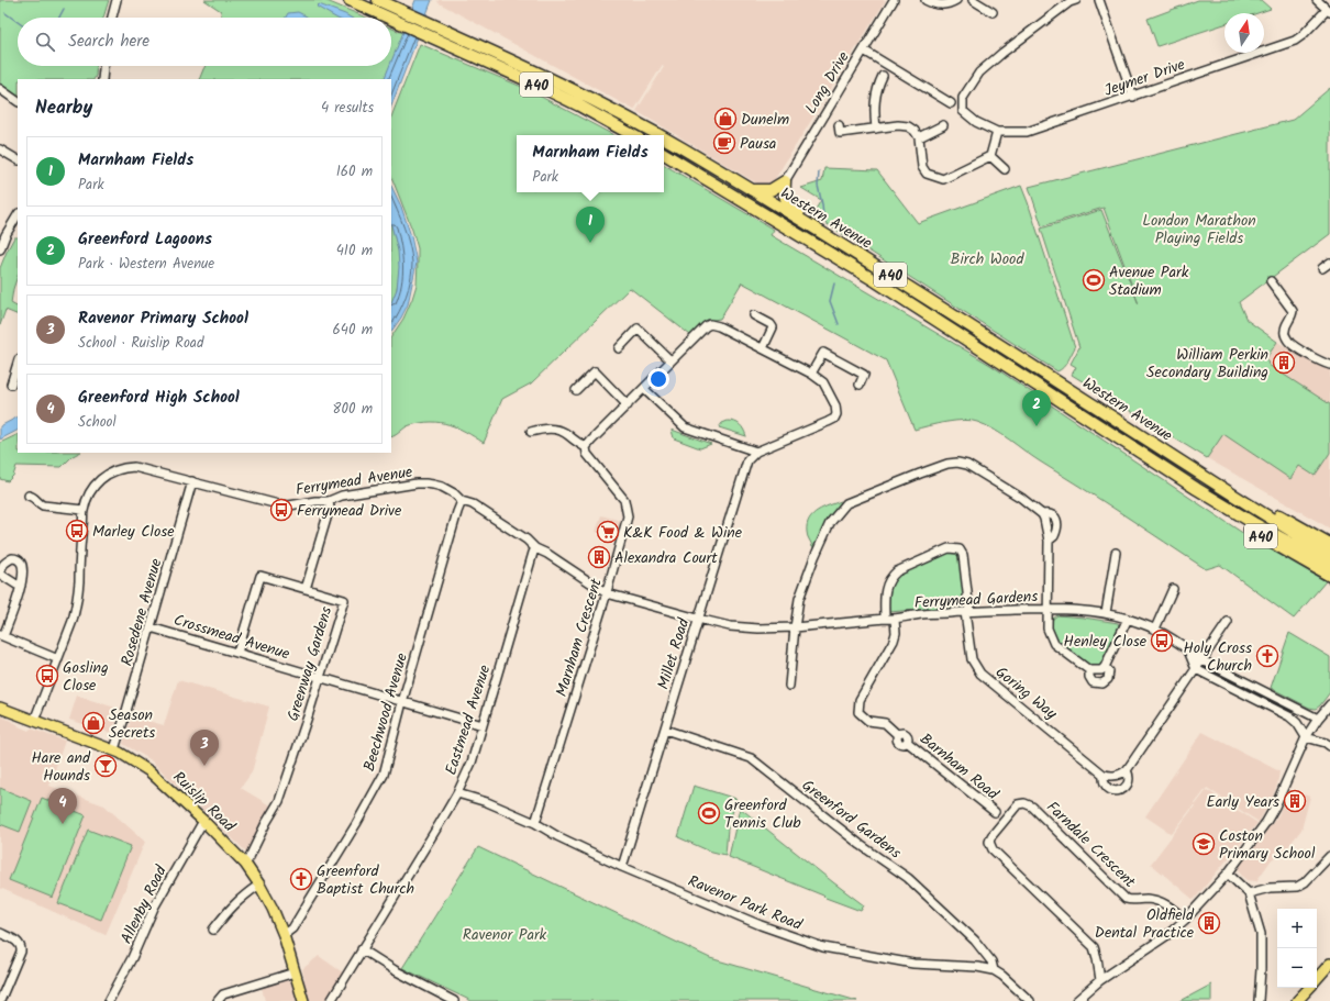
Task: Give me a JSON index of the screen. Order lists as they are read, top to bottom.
{
  "streets": {
    "highway": ["A40", "Western Avenue"],
    "main road": ["Ruislip Road"],
    "street": [
      "Jeymer Drive",
      "Long Drive",
      "Ferrymead Avenue",
      "Ferrymead Gardens",
      "Rosedene Avenue",
      "Crossmead Avenue",
      "Marnham Crescent",
      "Millet Road",
      "Greenway Gardens",
      "Goring Way",
      "Beechwood Avenue",
      "Eastmead Avenue",
      "Barnham Road",
      "Greenford Gardens",
      "Farndale Crescent",
      "Ravenor Park Road",
      "Allenby Road"
    ]
  },
  "crossings": [
    ["A40", "Western Avenue"],
    ["Ferrymead Avenue", "Ferrymead Gardens"],
    ["Ferrymead Avenue", "Rosedene Avenue"],
    ["Ferrymead Avenue", "Marnham Crescent"],
    ["Ferrymead Avenue", "Millet Road"],
    ["Ferrymead Avenue", "Beechwood Avenue"],
    ["Ferrymead Avenue", "Eastmead Avenue"],
    ["Ferrymead Avenue", "Ruislip Road"],
    ["Ferrymead Gardens", "Goring Way"],
    ["Ferrymead Gardens", "Barnham Road"],
    ["Rosedene Avenue", "Crossmead Avenue"],
    ["Rosedene Avenue", "Ruislip Road"],
    ["Crossmead Avenue", "Greenway Gardens"],
    ["Crossmead Avenue", "Beechwood Avenue"],
    ["Crossmead Avenue", "Eastmead Avenue"],
    ["Marnham Crescent", "Ravenor Park Road"],
    ["Millet Road", "Greenford Gardens"],
    ["Millet Road", "Ravenor Park Road"],
    ["Greenway Gardens", "Ruislip Road"],
    ["Beechwood Avenue", "Ruislip Road"],
    ["Eastmead Avenue", "Ravenor Park Road"],
    ["Ruislip Road", "Allenby Road"],
    ["Greenford Gardens", "Ravenor Park Road"]
  ],
  "parks": ["London Marathon Playing Fields", "Birch Wood", "Ravenor Park"],
  "places": {
    "shop": ["Dunelm", "Season Secrets"],
    "cafe": ["Pausa"],
    "sports": ["Avenue Park Stadium", "Greenford Tennis Club"],
    "building": [
      "William Perkin Secondary Building",
      "Alexandra Court",
      "Early Years",
      "Oldfield Dental Practice"
    ],
    "bus stop": [
      "Ferrymead Drive",
      "Marley Close",
      "Henley Close",
      "Gosling Close"
    ],
    "supermarket": ["K&K Food & Wine"],
    "church": ["Holy Cross Church", "Greenford Baptist Church"],
    "bar": ["Hare and Hounds"],
    "school or university": ["Coston Primary School"]
  },
  "north": "top",
  "page": {
    "search": "Search here",
    "heading": ["Nearby", "4 results"],
    "popup": ["Marnham Fields", "Park"],
    "list": [
      {
        "mark": "1",
        "name": "Marnham Fields",
        "note": "Park",
        "value": "160 m"
      },
      {
        "mark": "2",
        "name": "Greenford Lagoons",
        "note": "Park · Western Avenue",
        "value": "410 m"
      },
      {
        "mark": "3",
        "name": "Ravenor Primary School",
        "note": "School · Ruislip Road",
        "value": "640 m"
      },
      {
        "mark": "4",
        "name": "Greenford High School",
        "note": "School",
        "value": "800 m"
      }
    ],
    "pins": [
      "1",
      "2",
      "3",
      "4"
    ],
    "map_buttons": ["+", "−"]
  }
}
